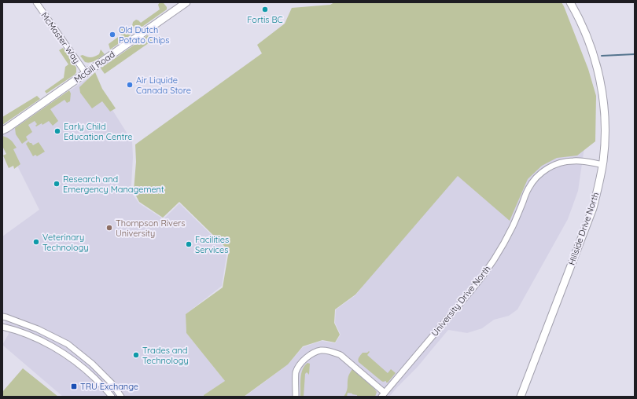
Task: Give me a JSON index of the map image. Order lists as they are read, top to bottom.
{
  "streets": {
    "street": [
      "McMaster Way",
      "McGill Road",
      "Hillside Drive North",
      "University Drive North"
    ]
  },
  "crossings": [
    ["McMaster Way", "McGill Road"]
  ],
  "places": {
    "other": [
      "Fortis BC",
      "Old Dutch Potato Chips",
      "Air Liquide Canada Store",
      "Early Child Education Centre",
      "Research and Emergency Management",
      "Thompson Rivers University",
      "Veterinary Technology",
      "Facilities Services",
      "Trades and Technology"
    ],
    "transit": ["TRU Exchange"]
  }
}
